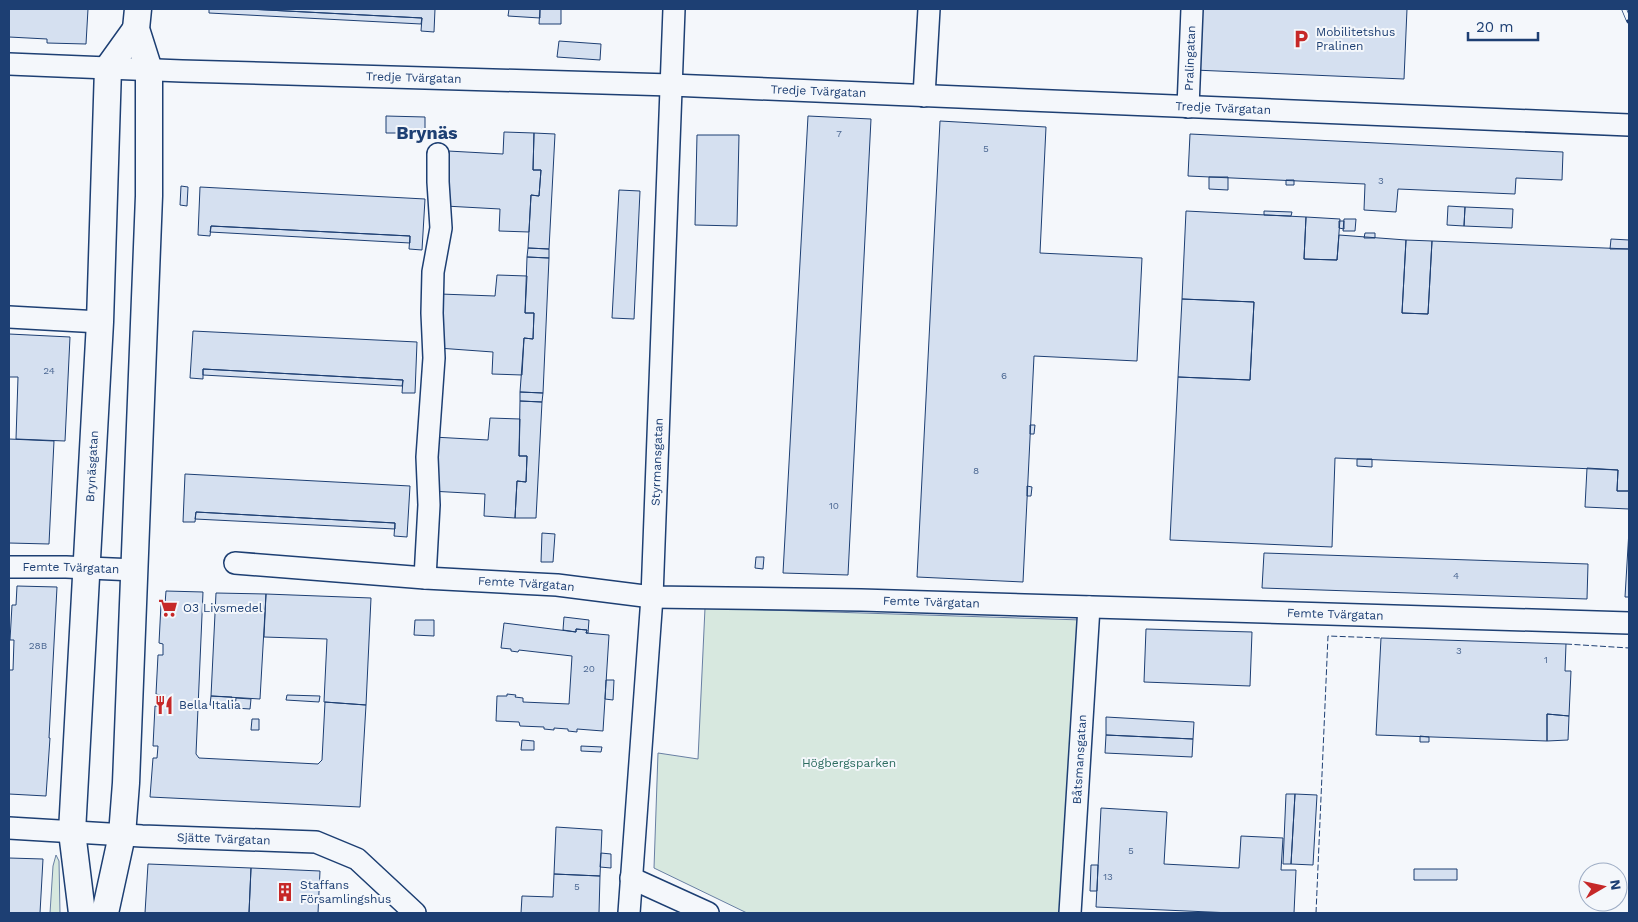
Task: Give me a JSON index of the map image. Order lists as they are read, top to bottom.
{
  "streets": {
    "street": [
      "Pralingatan",
      "Tredje Tvärgatan",
      "Styrmansgatan",
      "Brynäsgatan",
      "Femte Tvärgatan",
      "Båtsmansgatan",
      "Sjätte Tvärgatan"
    ]
  },
  "crossings": [
    ["Pralingatan", "Tredje Tvärgatan"],
    ["Tredje Tvärgatan", "Styrmansgatan"],
    ["Tredje Tvärgatan", "Brynäsgatan"],
    ["Styrmansgatan", "Femte Tvärgatan"],
    ["Brynäsgatan", "Femte Tvärgatan"],
    ["Brynäsgatan", "Sjätte Tvärgatan"],
    ["Femte Tvärgatan", "Båtsmansgatan"]
  ],
  "districts": ["Brynäs"],
  "parks": ["Högbergsparken"],
  "places": {
    "parking": ["Mobilitetshus Pralinen"],
    "supermarket": ["O3 Livsmedel"],
    "restaurant": ["Bella Italia"],
    "building": ["Staffans Församlingshus"]
  },
  "house_numbers": [
    "7",
    "5",
    "3",
    "24",
    "6",
    "8",
    "10",
    "4",
    "28B",
    "3",
    "1",
    "20",
    "5",
    "13",
    "5"
  ],
  "scale_bar": "20 m",
  "north": "right"
}
